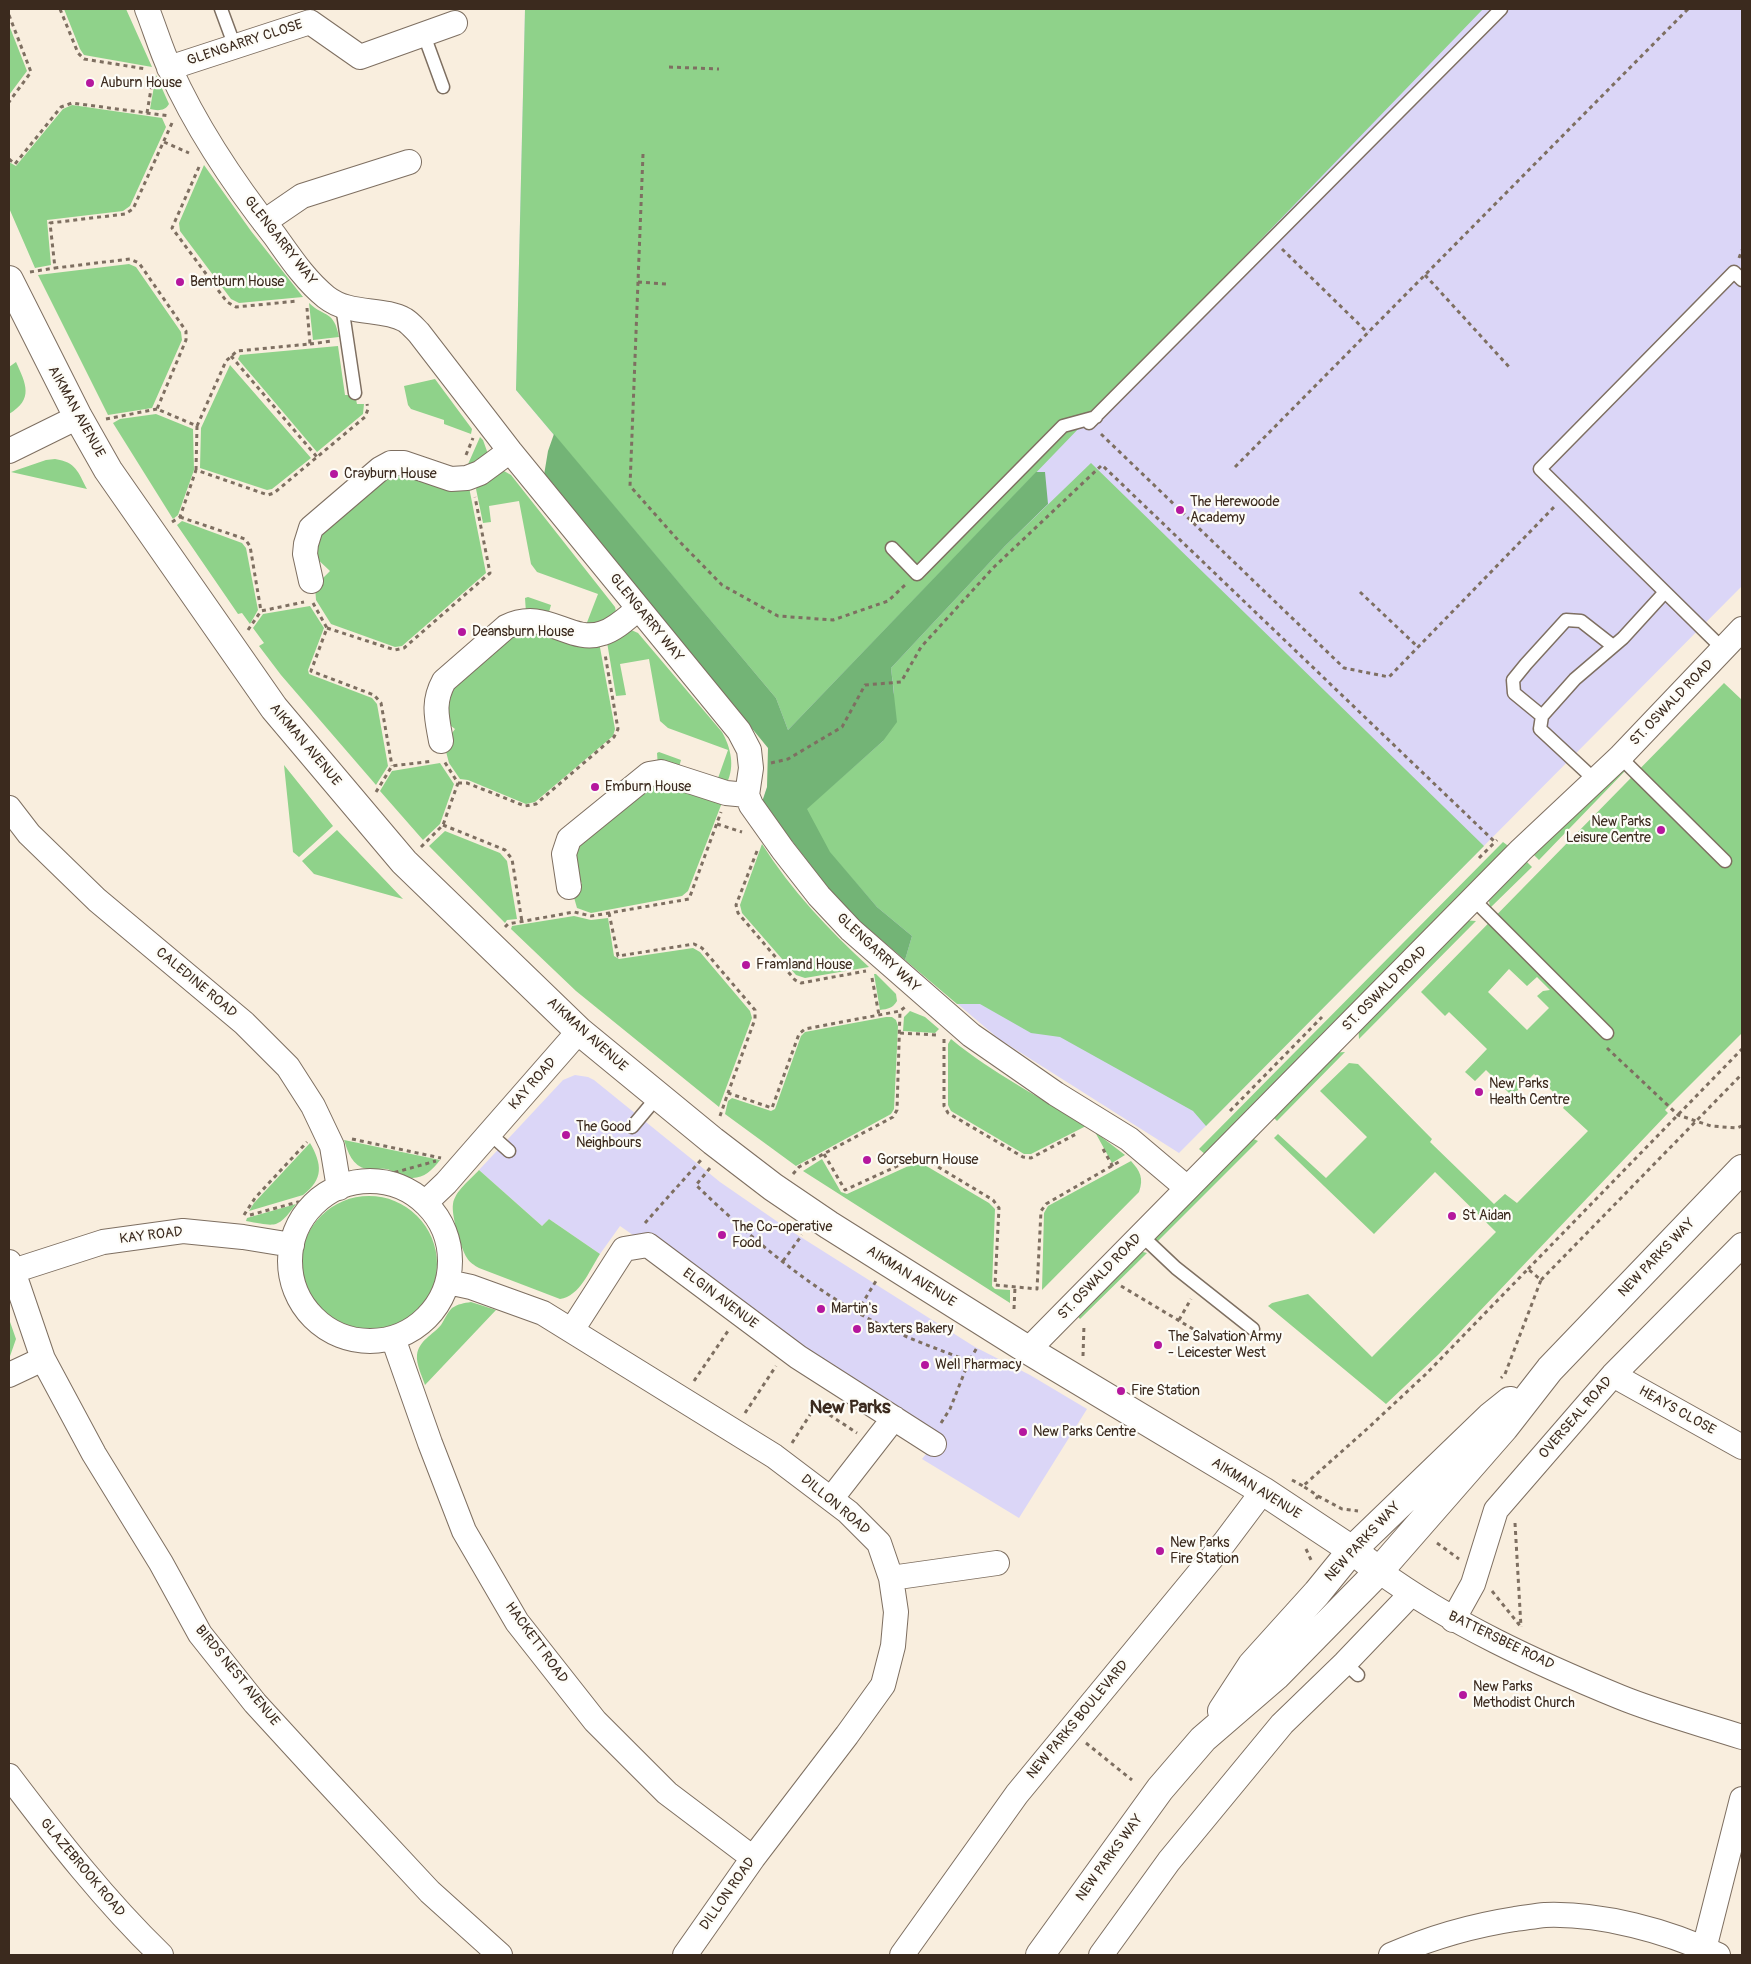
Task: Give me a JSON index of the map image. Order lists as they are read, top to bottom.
{
  "streets": {
    "main road": ["AIKMAN AVENUE", "NEW PARKS WAY"],
    "street": [
      "GLENGARRY CLOSE",
      "GLENGARRY WAY",
      "ST. OSWALD ROAD",
      "CALEDINE ROAD",
      "KAY ROAD",
      "ELGIN AVENUE",
      "HEAYS CLOSE",
      "OVERSEAL ROAD",
      "DILLON ROAD",
      "BATTERSBEE ROAD",
      "HACKETT ROAD",
      "BIRDS NEST AVENUE",
      "NEW PARKS BOULEVARD",
      "GLAZEBROOK ROAD"
    ]
  },
  "crossings": [
    ["GLENGARRY CLOSE", "GLENGARRY WAY"],
    ["GLENGARRY WAY", "ST. OSWALD ROAD"],
    ["AIKMAN AVENUE", "ST. OSWALD ROAD"],
    ["AIKMAN AVENUE", "KAY ROAD"],
    ["AIKMAN AVENUE", "NEW PARKS WAY"],
    ["AIKMAN AVENUE", "BATTERSBEE ROAD"],
    ["AIKMAN AVENUE", "NEW PARKS BOULEVARD"],
    ["CALEDINE ROAD", "KAY ROAD"],
    ["CALEDINE ROAD", "DILLON ROAD"],
    ["CALEDINE ROAD", "HACKETT ROAD"],
    ["KAY ROAD", "DILLON ROAD"],
    ["KAY ROAD", "HACKETT ROAD"],
    ["KAY ROAD", "BIRDS NEST AVENUE"],
    ["NEW PARKS WAY", "BATTERSBEE ROAD"],
    ["HEAYS CLOSE", "OVERSEAL ROAD"],
    ["OVERSEAL ROAD", "BATTERSBEE ROAD"],
    ["DILLON ROAD", "HACKETT ROAD"]
  ],
  "districts": ["New Parks"],
  "places": [
    "Auburn House",
    "Bentburn House",
    "Crayburn House",
    "The Herewoode Academy",
    "Deansburn House",
    "Emburn House",
    "New Parks Leisure Centre",
    "Framland House",
    "New Parks Health Centre",
    "The Good Neighbours",
    "Gorseburn House",
    "St Aidan",
    "The Co-operative Food",
    "Martin's",
    "Baxters Bakery",
    "The Salvation Army - Leicester West",
    "Well Pharmacy",
    "Fire Station",
    "New Parks Centre",
    "New Parks Fire Station",
    "New Parks Methodist Church"
  ]
}
